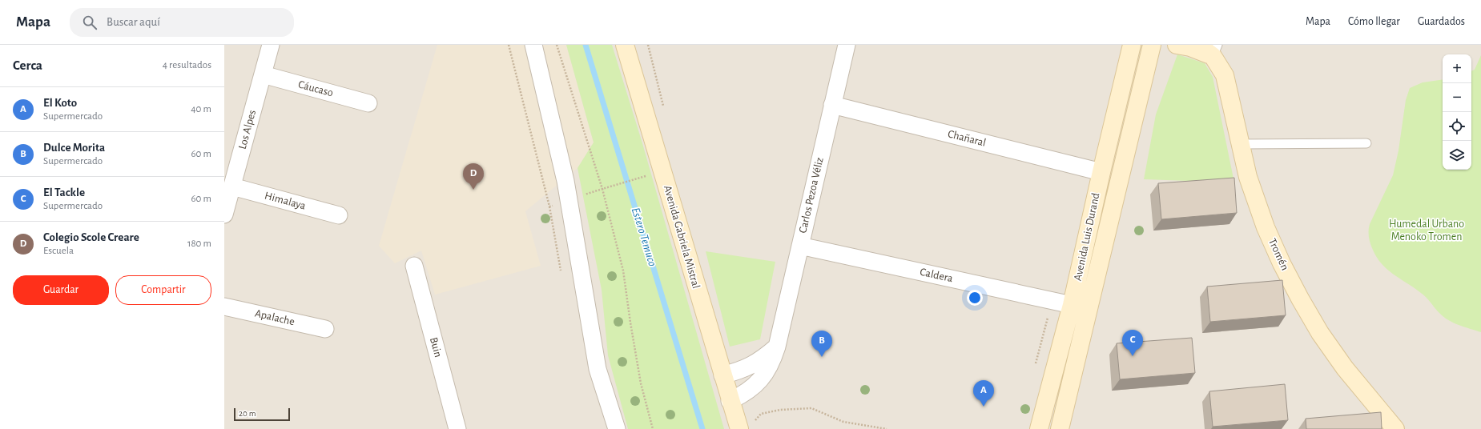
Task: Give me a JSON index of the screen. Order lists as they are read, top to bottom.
{
  "streets": {
    "street": [
      "Cáucaso",
      "Los Alpes",
      "Chañaral",
      "Carlos Pezoa Véliz",
      "Himalaya",
      "Avenida Gabriela Mistral",
      "Avenida Luis Durand",
      "Tromén",
      "Caldera",
      "Apalache",
      "Buin"
    ]
  },
  "crossings": [
    ["Cáucaso", "Los Alpes"],
    ["Los Alpes", "Himalaya"],
    ["Chañaral", "Carlos Pezoa Véliz"],
    ["Chañaral", "Avenida Luis Durand"],
    ["Carlos Pezoa Véliz", "Avenida Gabriela Mistral"],
    ["Carlos Pezoa Véliz", "Caldera"],
    ["Avenida Luis Durand", "Caldera"]
  ],
  "water": ["Estero Temuco"],
  "parks": ["Humedal Urbano Menoko Tromen"],
  "scale_bar": "20 m",
  "page": {
    "header": "Mapa",
    "search": "Buscar aquí",
    "nav": ["Mapa", "Cómo llegar", "Guardados"],
    "heading": ["Cerca", "4 resultados"],
    "map_buttons": ["+", "−"],
    "list": [
      {
        "mark": "A",
        "name": "El Koto",
        "note": "Supermercado",
        "value": "40 m"
      },
      {
        "mark": "B",
        "name": "Dulce Morita",
        "note": "Supermercado",
        "value": "60 m"
      },
      {
        "mark": "C",
        "name": "El Tackle",
        "note": "Supermercado",
        "value": "60 m"
      },
      {
        "mark": "D",
        "name": "Colegio Scole Creare",
        "note": "Escuela",
        "value": "180 m"
      }
    ],
    "pins": [
      "D",
      "C",
      "B",
      "A"
    ],
    "buttons": ["Guardar", "Compartir"],
    "scale": "20 m"
  }
}
